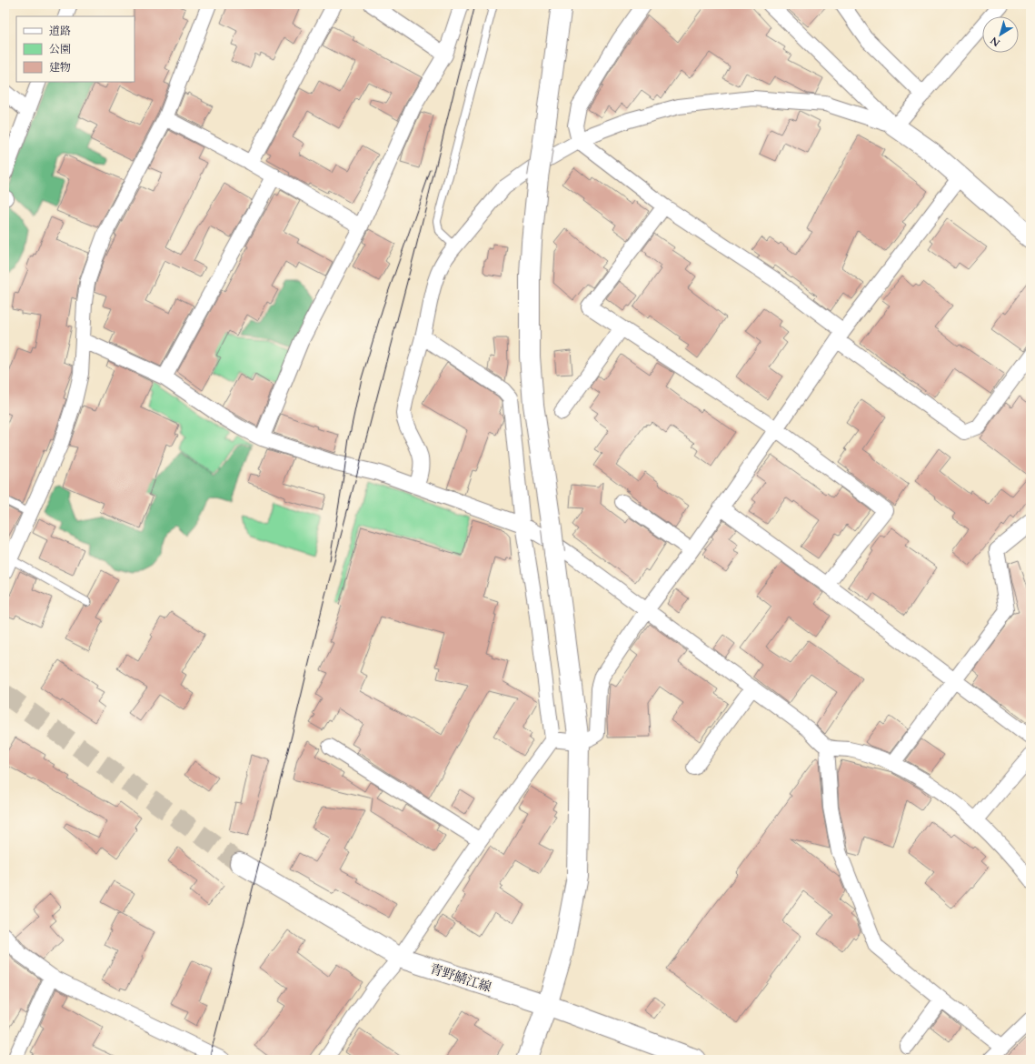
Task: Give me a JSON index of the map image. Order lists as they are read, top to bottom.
{
  "streets": {
    "street": ["青野鯖江線"]
  },
  "legend": ["道路", "公園", "建物"],
  "north": "bottom left"
}
